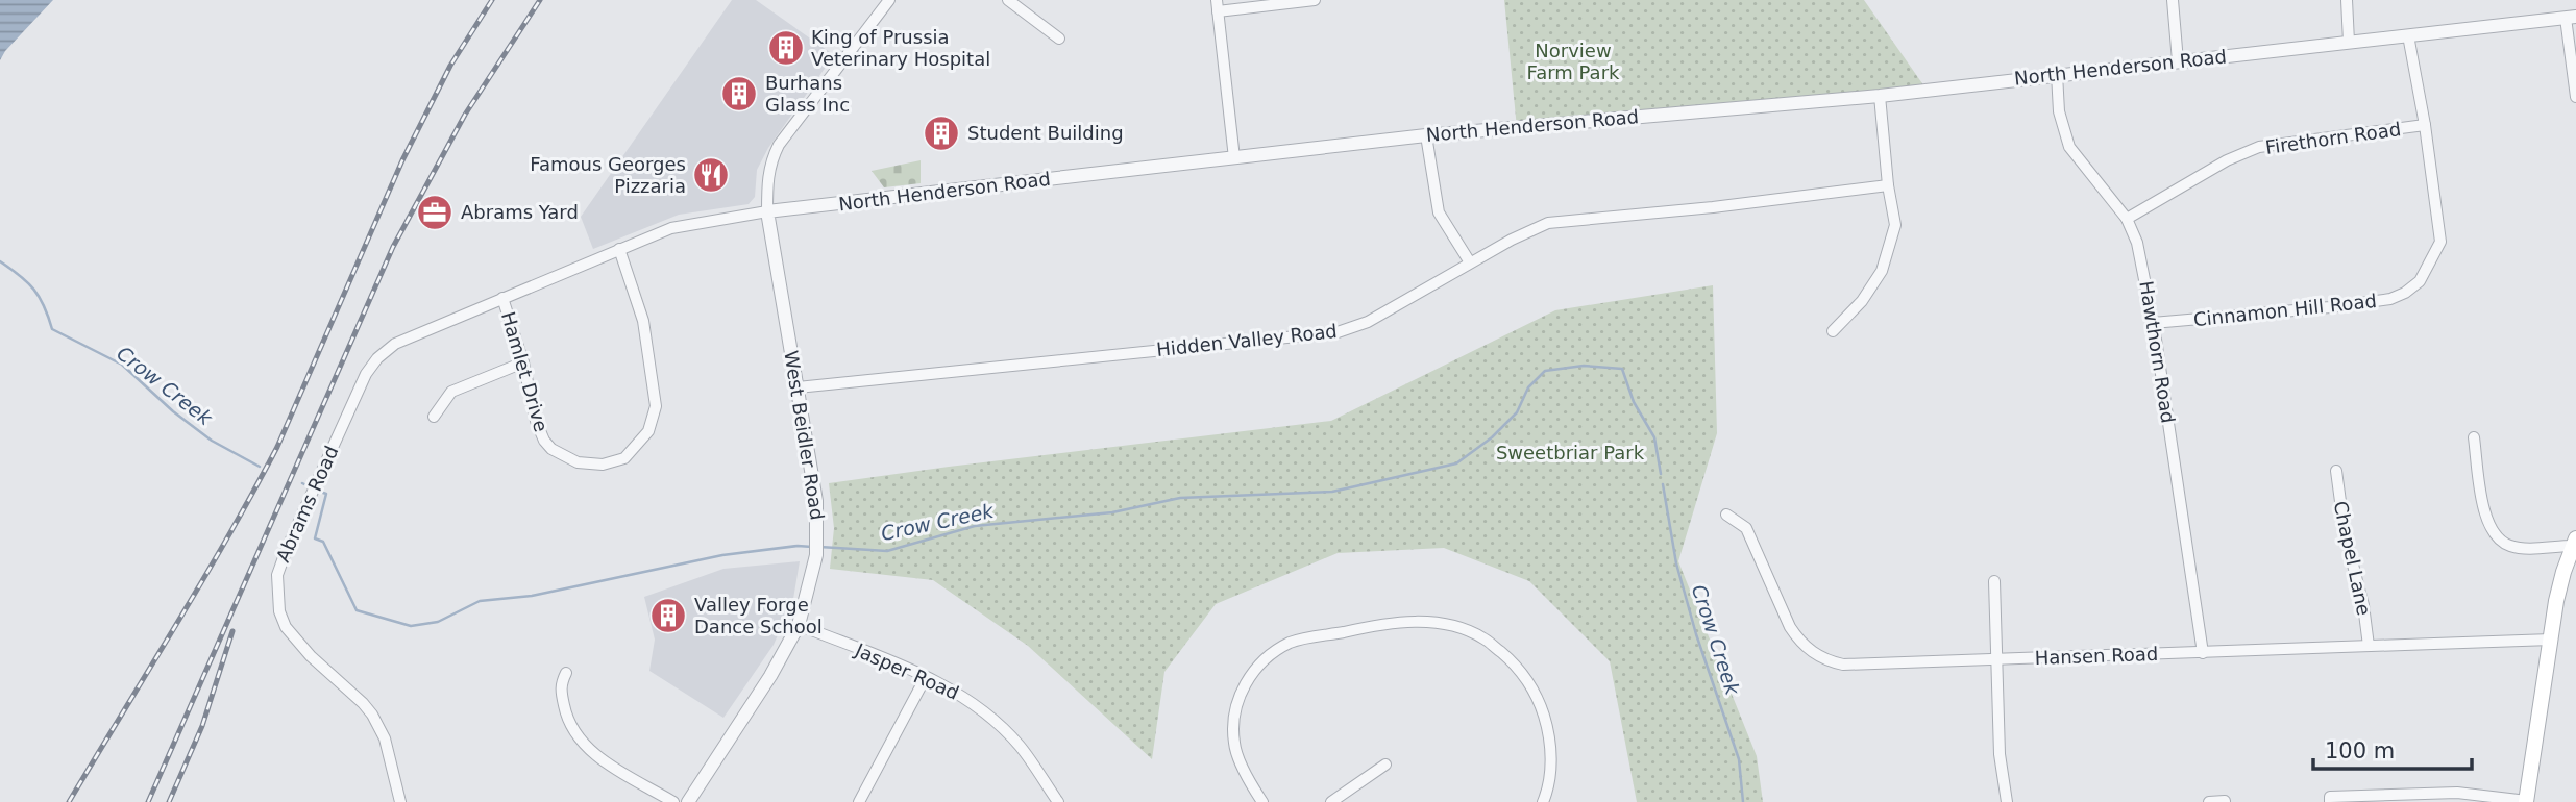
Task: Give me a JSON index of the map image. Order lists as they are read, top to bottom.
{
  "streets": {
    "street": [
      "North Henderson Road",
      "Firethorn Road",
      "Cinnamon Hill Road",
      "Hidden Valley Road",
      "Hawthorn Road",
      "Hamlet Drive",
      "West Beidler Road",
      "Abrams Road",
      "Chapel Lane",
      "Hansen Road",
      "Jasper Road"
    ]
  },
  "crossings": [
    ["North Henderson Road", "Cinnamon Hill Road"],
    ["North Henderson Road", "Hawthorn Road"],
    ["North Henderson Road", "Hamlet Drive"],
    ["North Henderson Road", "West Beidler Road"],
    ["North Henderson Road", "Abrams Road"],
    ["Firethorn Road", "Cinnamon Hill Road"],
    ["Firethorn Road", "Hawthorn Road"],
    ["Cinnamon Hill Road", "Hawthorn Road"],
    ["Hidden Valley Road", "West Beidler Road"],
    ["Hawthorn Road", "Hansen Road"],
    ["Hamlet Drive", "Abrams Road"],
    ["West Beidler Road", "Jasper Road"],
    ["Chapel Lane", "Hansen Road"]
  ],
  "water": ["Crow Creek"],
  "parks": ["Norview Farm Park", "Sweetbriar Park"],
  "places": {
    "building": [
      "King of Prussia Veterinary Hospital",
      "Burhans Glass Inc",
      "Student Building",
      "Valley Forge Dance School"
    ],
    "restaurant": ["Famous Georges Pizzaria"],
    "office": ["Abrams Yard"]
  },
  "scale_bar": "100 m"
}
